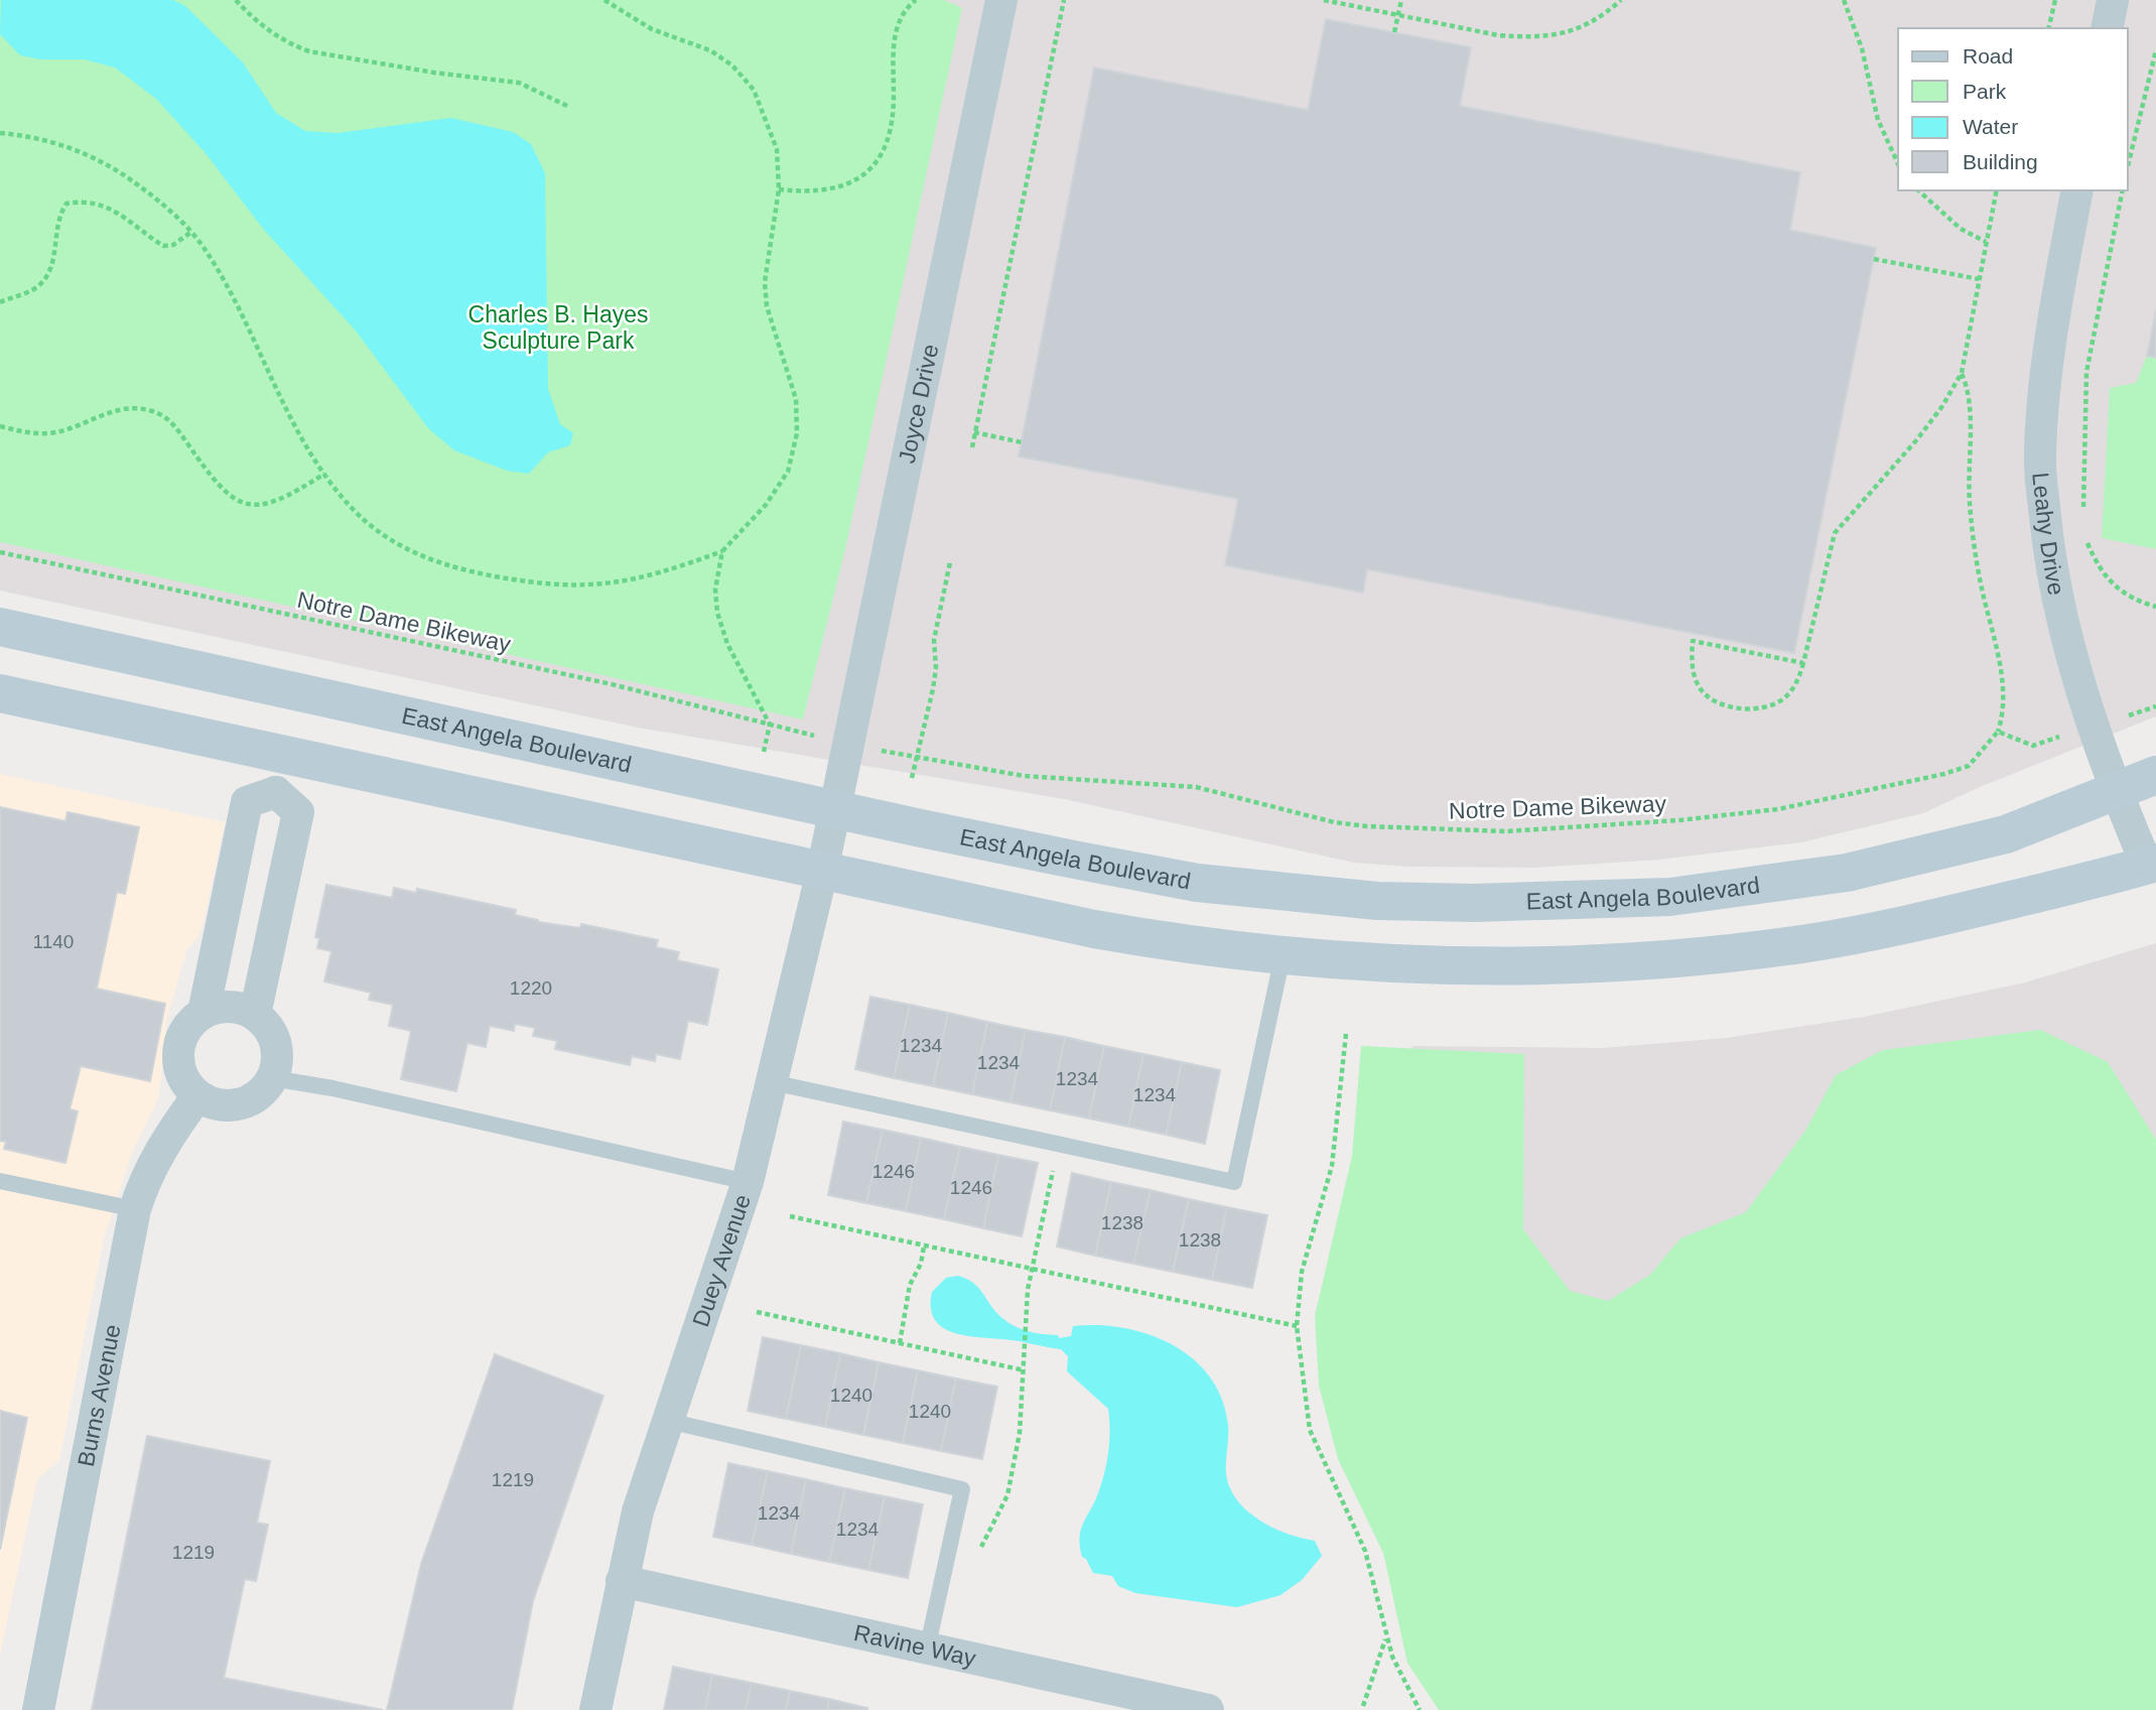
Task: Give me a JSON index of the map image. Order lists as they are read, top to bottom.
{
  "streets": {
    "main road": ["East Angela Boulevard"],
    "street": [
      "Joyce Drive",
      "Leahy Drive",
      "Duey Avenue",
      "Burns Avenue",
      "Ravine Way"
    ],
    "path": ["Notre Dame Bikeway"]
  },
  "crossings": [
    ["Joyce Drive", "East Angela Boulevard"],
    ["Joyce Drive", "Duey Avenue"],
    ["Leahy Drive", "East Angela Boulevard"],
    ["East Angela Boulevard", "Duey Avenue"],
    ["Duey Avenue", "Ravine Way"]
  ],
  "parks": ["Charles B. Hayes Sculpture Park"],
  "house_numbers": [
    "1140",
    "1220",
    "1234",
    "1234",
    "1234",
    "1234",
    "1246",
    "1246",
    "1238",
    "1238",
    "1240",
    "1240",
    "1219",
    "1234",
    "1234",
    "1219"
  ],
  "legend": [
    "Road",
    "Park",
    "Water",
    "Building"
  ]
}
